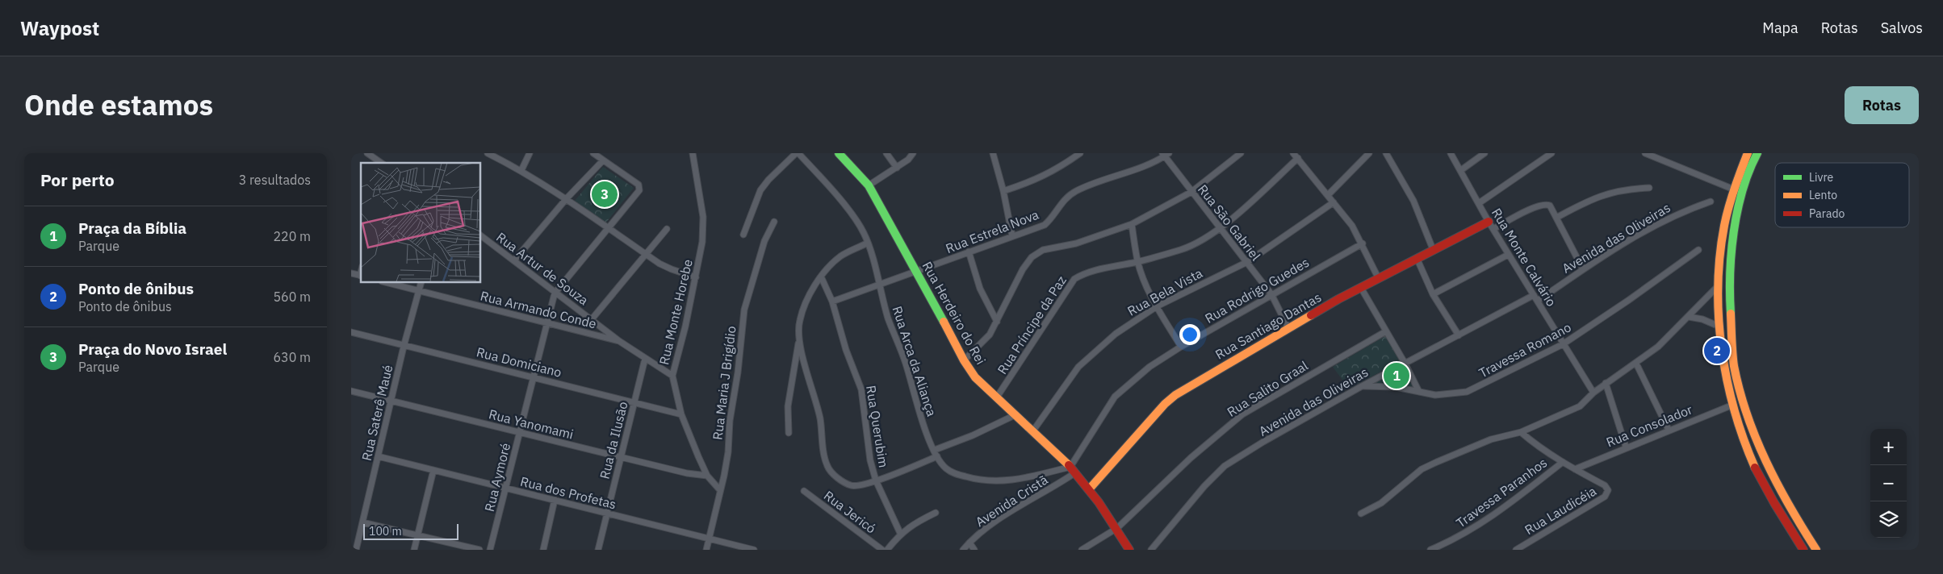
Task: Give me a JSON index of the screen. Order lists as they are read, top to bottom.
{
  "streets": {
    "main road": ["Rua Herdeiro do Rei", "Rua Santiago Dantas"],
    "street": [
      "Rua São Gabriel",
      "Rua Estrela Nova",
      "Avenida das Oliveiras",
      "Rua Monte Calvário",
      "Rua Artur de Souza",
      "Rua Rodrigo Guedes",
      "Rua Bela Vista",
      "Rua Armando Conde",
      "Rua Monte Horebe",
      "Rua Príncipe da Paz",
      "Travessa Romano",
      "Rua Arca da Aliança",
      "Rua Domiciano",
      "Rua Maria J Brigídio",
      "Rua Salito Graal",
      "Rua Saterê Maué",
      "Rua Yanomami",
      "Rua Consolador",
      "Rua Querubim",
      "Rua da Ilusão",
      "Rua Aymoré",
      "Rua dos Profetas",
      "Travessa Paranhos",
      "Avenida Cristã",
      "Rua Laudicéia",
      "Rua Jericó"
    ]
  },
  "crossings": [
    ["Rua São Gabriel", "Rua Estrela Nova"],
    ["Rua São Gabriel", "Rua Rodrigo Guedes"],
    ["Rua São Gabriel", "Rua Bela Vista"],
    ["Rua São Gabriel", "Rua Príncipe da Paz"],
    ["Rua São Gabriel", "Rua Santiago Dantas"],
    ["Rua Estrela Nova", "Rua Herdeiro do Rei"],
    ["Rua Estrela Nova", "Rua Arca da Aliança"],
    ["Rua Estrela Nova", "Rua Querubim"],
    ["Avenida das Oliveiras", "Rua Monte Calvário"],
    ["Avenida das Oliveiras", "Travessa Romano"],
    ["Rua Monte Calvário", "Rua Santiago Dantas"],
    ["Rua Monte Calvário", "Travessa Romano"],
    ["Rua Artur de Souza", "Rua Armando Conde"],
    ["Rua Artur de Souza", "Rua Monte Horebe"],
    ["Rua Artur de Souza", "Rua da Ilusão"],
    ["Rua Artur de Souza", "Rua Aymoré"],
    ["Rua Rodrigo Guedes", "Rua Herdeiro do Rei"],
    ["Rua Rodrigo Guedes", "Rua Arca da Aliança"],
    ["Rua Rodrigo Guedes", "Avenida Cristã"],
    ["Rua Bela Vista", "Rua Herdeiro do Rei"],
    ["Rua Armando Conde", "Rua Saterê Maué"],
    ["Rua Armando Conde", "Rua Aymoré"],
    ["Rua Monte Horebe", "Rua Domiciano"],
    ["Rua Monte Horebe", "Rua Maria J Brigídio"],
    ["Rua Monte Horebe", "Rua Yanomami"],
    ["Rua Herdeiro do Rei", "Rua Príncipe da Paz"],
    ["Rua Herdeiro do Rei", "Rua Santiago Dantas"],
    ["Rua Herdeiro do Rei", "Rua Arca da Aliança"],
    ["Rua Herdeiro do Rei", "Rua Salito Graal"],
    ["Rua Herdeiro do Rei", "Avenida Cristã"],
    ["Rua Arca da Aliança", "Avenida Cristã"],
    ["Rua Domiciano", "Rua Saterê Maué"],
    ["Rua Domiciano", "Rua da Ilusão"],
    ["Rua Domiciano", "Rua Aymoré"],
    ["Rua Maria J Brigídio", "Rua dos Profetas"],
    ["Rua Saterê Maué", "Rua Yanomami"],
    ["Rua Saterê Maué", "Rua dos Profetas"],
    ["Rua Yanomami", "Rua da Ilusão"],
    ["Rua Yanomami", "Rua Aymoré"],
    ["Rua Consolador", "Rua Laudicéia"],
    ["Rua da Ilusão", "Rua dos Profetas"],
    ["Rua Aymoré", "Rua dos Profetas"]
  ],
  "legend": ["Livre", "Lento", "Parado"],
  "scale_bar": "100 m",
  "page": {
    "header": "Waypost",
    "nav": ["Mapa", "Rotas", "Salvos"],
    "title": "Onde estamos",
    "buttons": "Rotas",
    "heading": ["Por perto", "3 resultados"],
    "pins": ["3", "2", "1"],
    "list": [
      {
        "mark": "1",
        "name": "Praça da Bíblia",
        "note": "Parque",
        "value": "220 m"
      },
      {
        "mark": "2",
        "name": "Ponto de ônibus",
        "note": "Ponto de ônibus",
        "value": "560 m"
      },
      {
        "mark": "3",
        "name": "Praça do Novo Israel",
        "note": "Parque",
        "value": "630 m"
      }
    ],
    "map_buttons": ["+", "−"],
    "scale": "100 m"
  }
}
